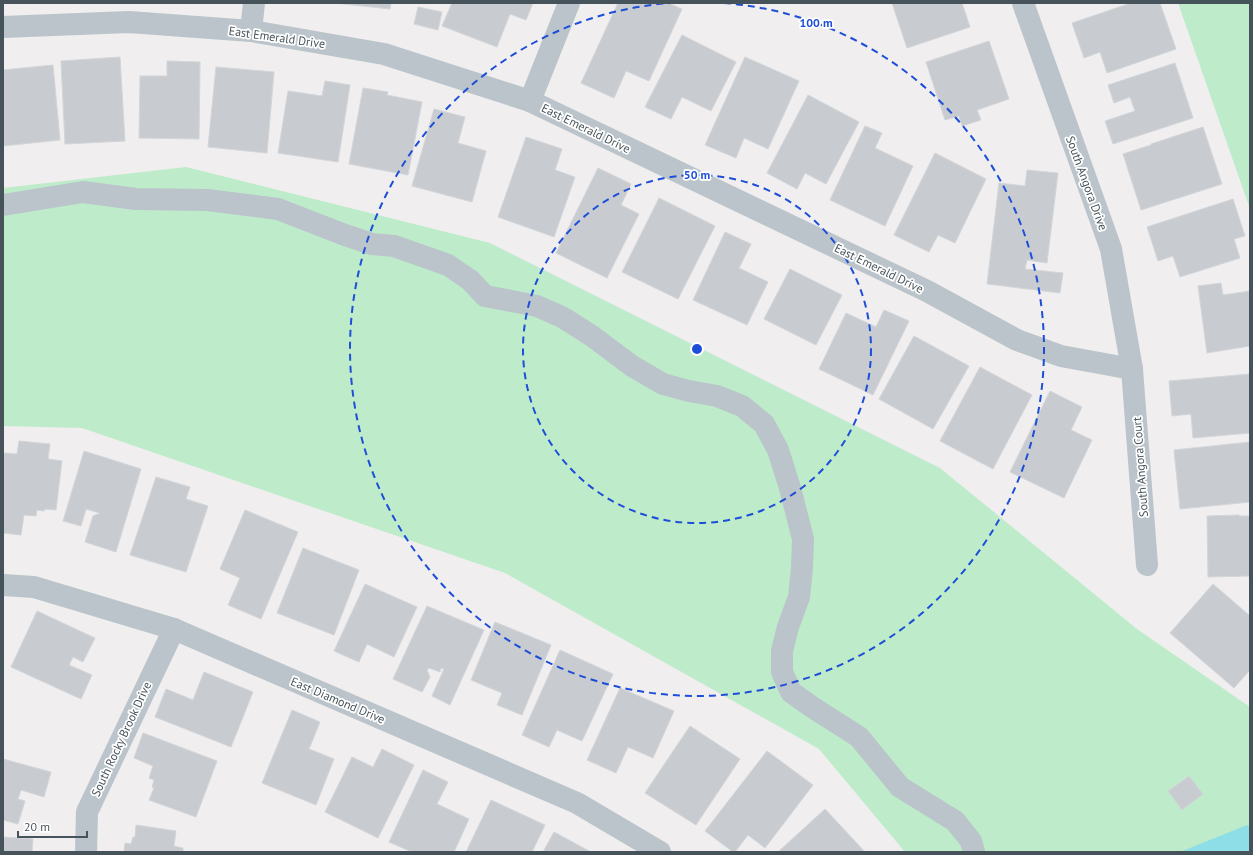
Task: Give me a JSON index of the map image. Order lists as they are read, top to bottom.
{
  "streets": {
    "street": [
      "East Emerald Drive",
      "South Angora Drive",
      "South Angora Court",
      "East Diamond Drive",
      "South Rocky Brook Drive"
    ]
  },
  "crossings": [
    ["East Emerald Drive", "South Angora Drive"],
    ["East Emerald Drive", "South Angora Court"],
    ["South Angora Drive", "South Angora Court"],
    ["East Diamond Drive", "South Rocky Brook Drive"]
  ],
  "scale_bar": "20 m",
  "rings": ["100 m", "50 m"]
}
